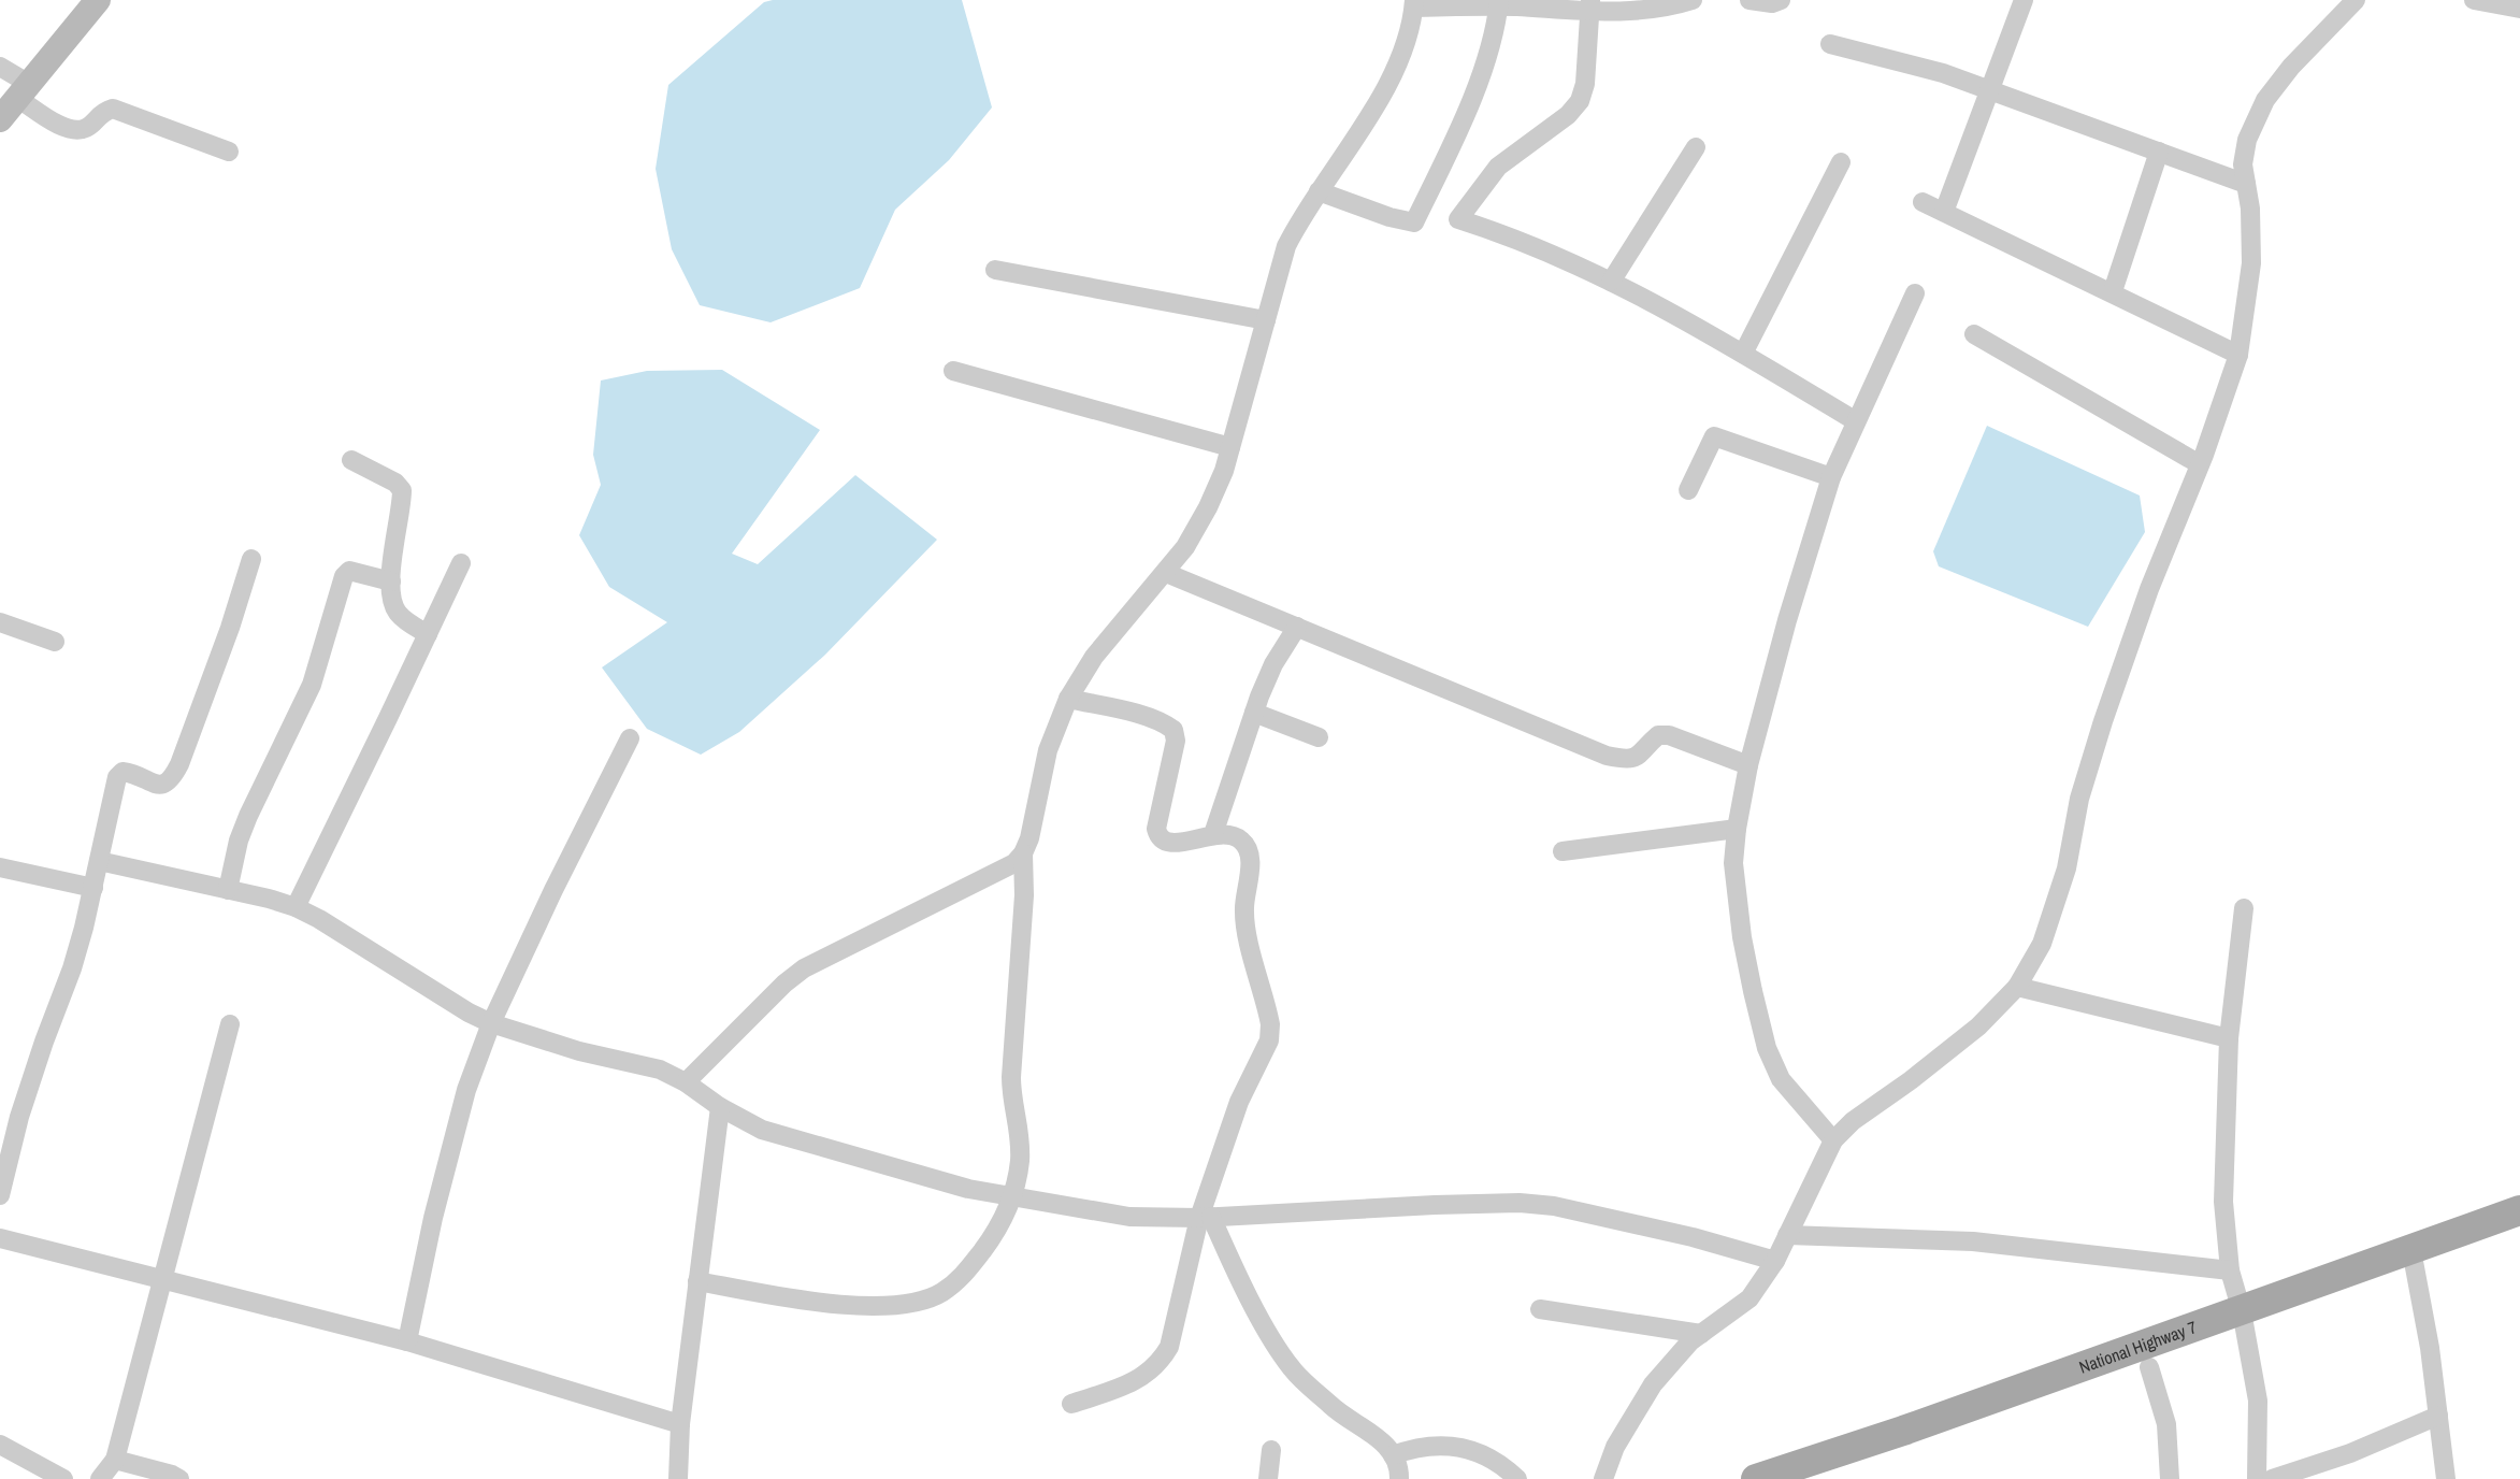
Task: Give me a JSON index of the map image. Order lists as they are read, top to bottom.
{
  "streets": {
    "main road": ["National Highway 7"]
  }
}
